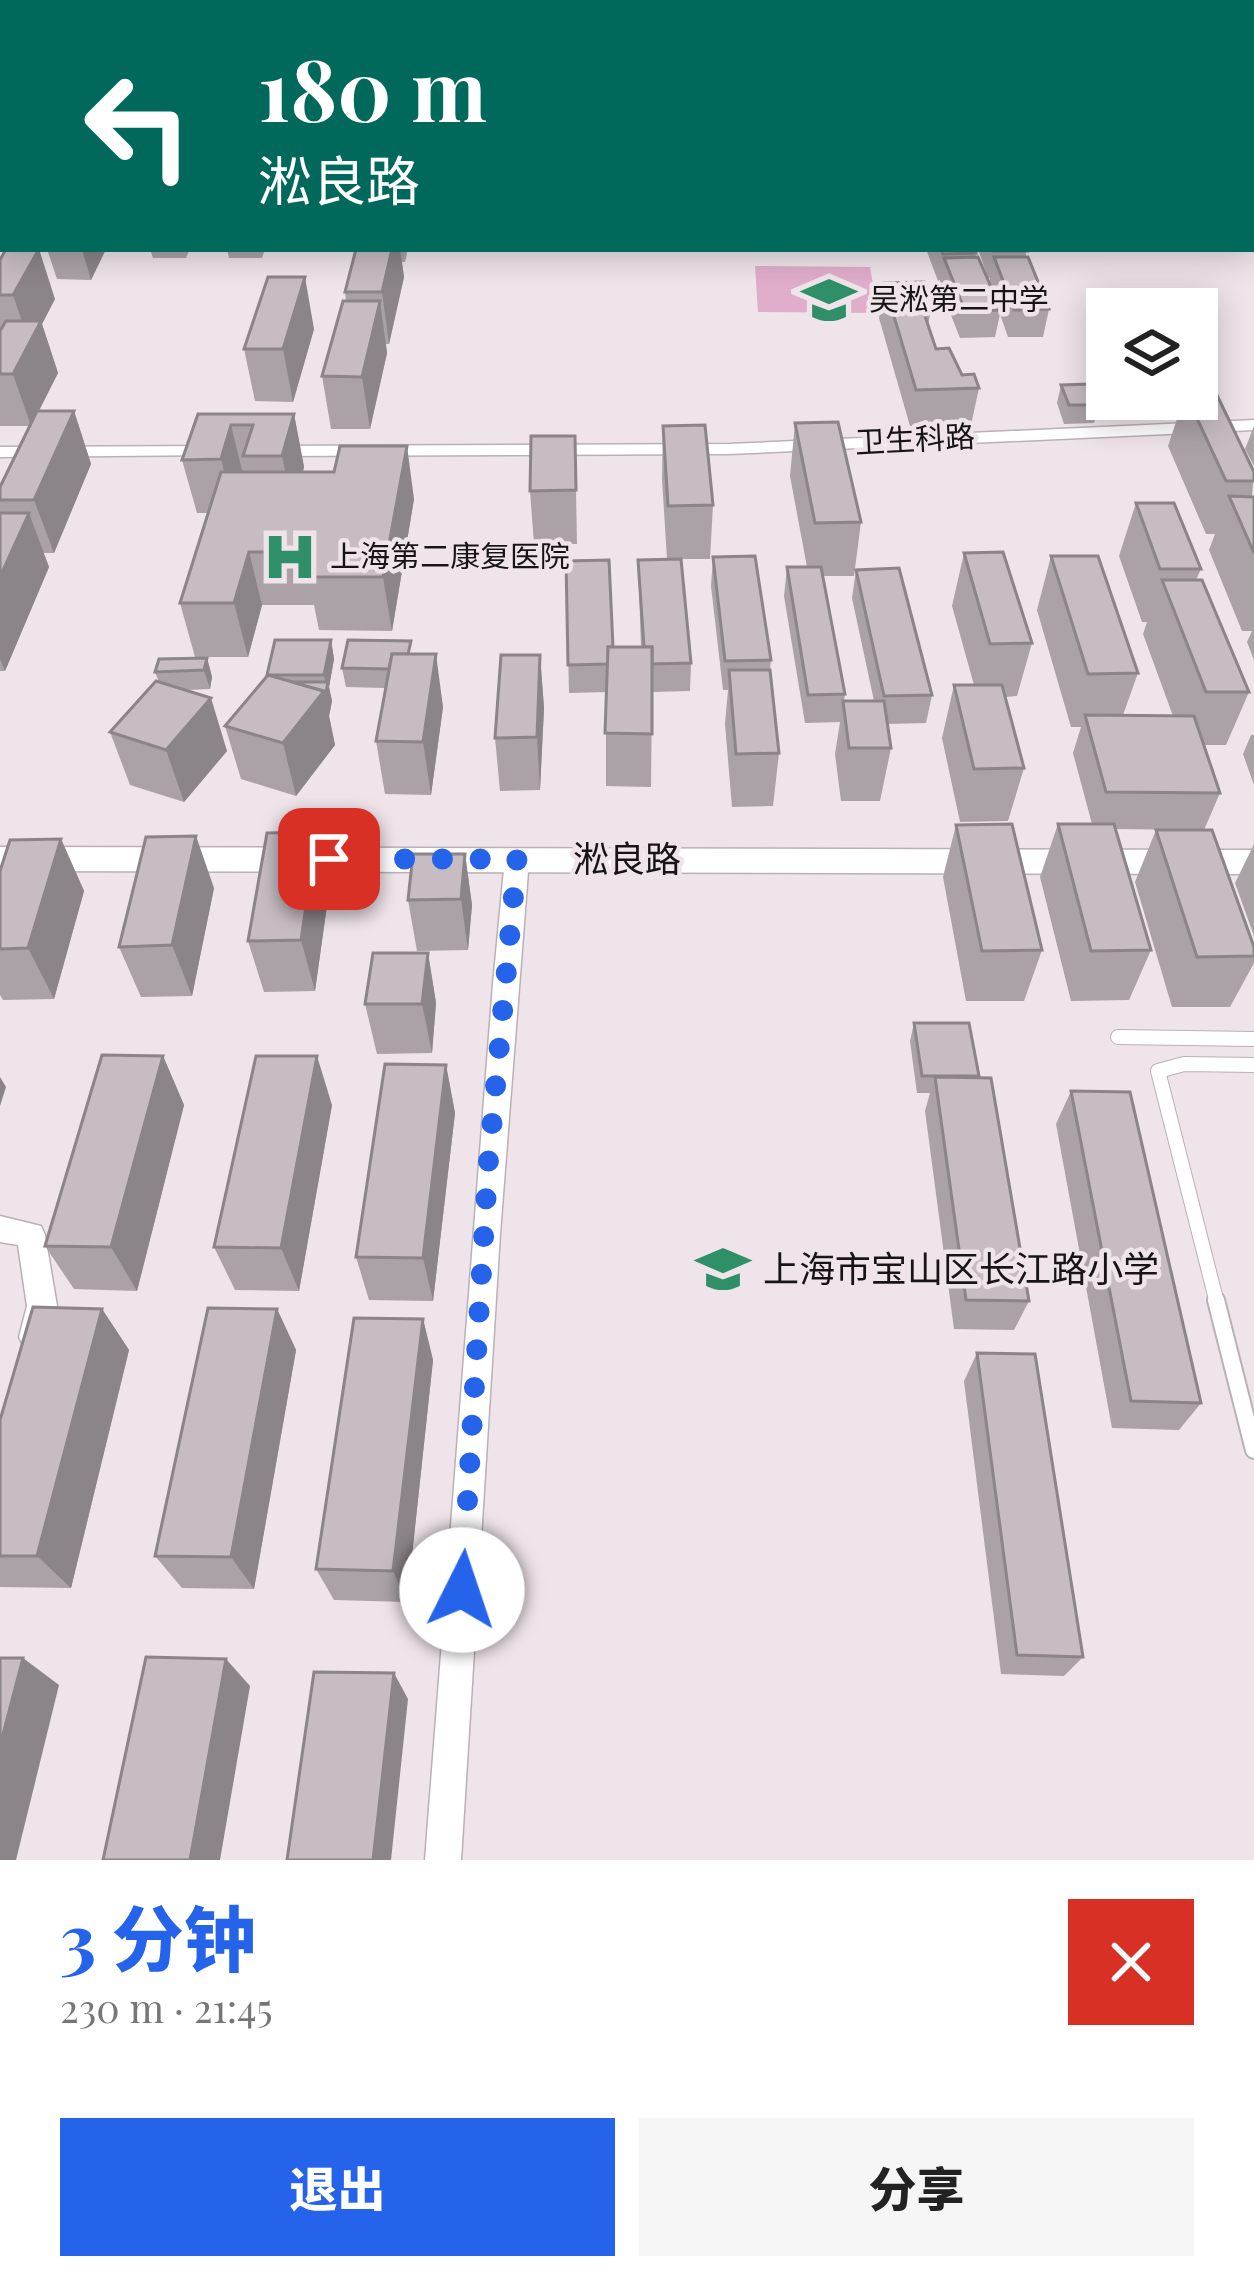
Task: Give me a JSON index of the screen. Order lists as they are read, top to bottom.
{
  "streets": {
    "street": ["卫生科路", "淞良路"]
  },
  "places": {
    "school or university": ["吴淞第二中学", "上海市宝山区长江路小学"],
    "hospital": ["上海第二康复医院"]
  },
  "page": {
    "turn": ["180 m", "淞良路"],
    "heading": ["3 分钟", "230 m · 21:45"],
    "buttons": ["退出", "分享"]
  }
}
